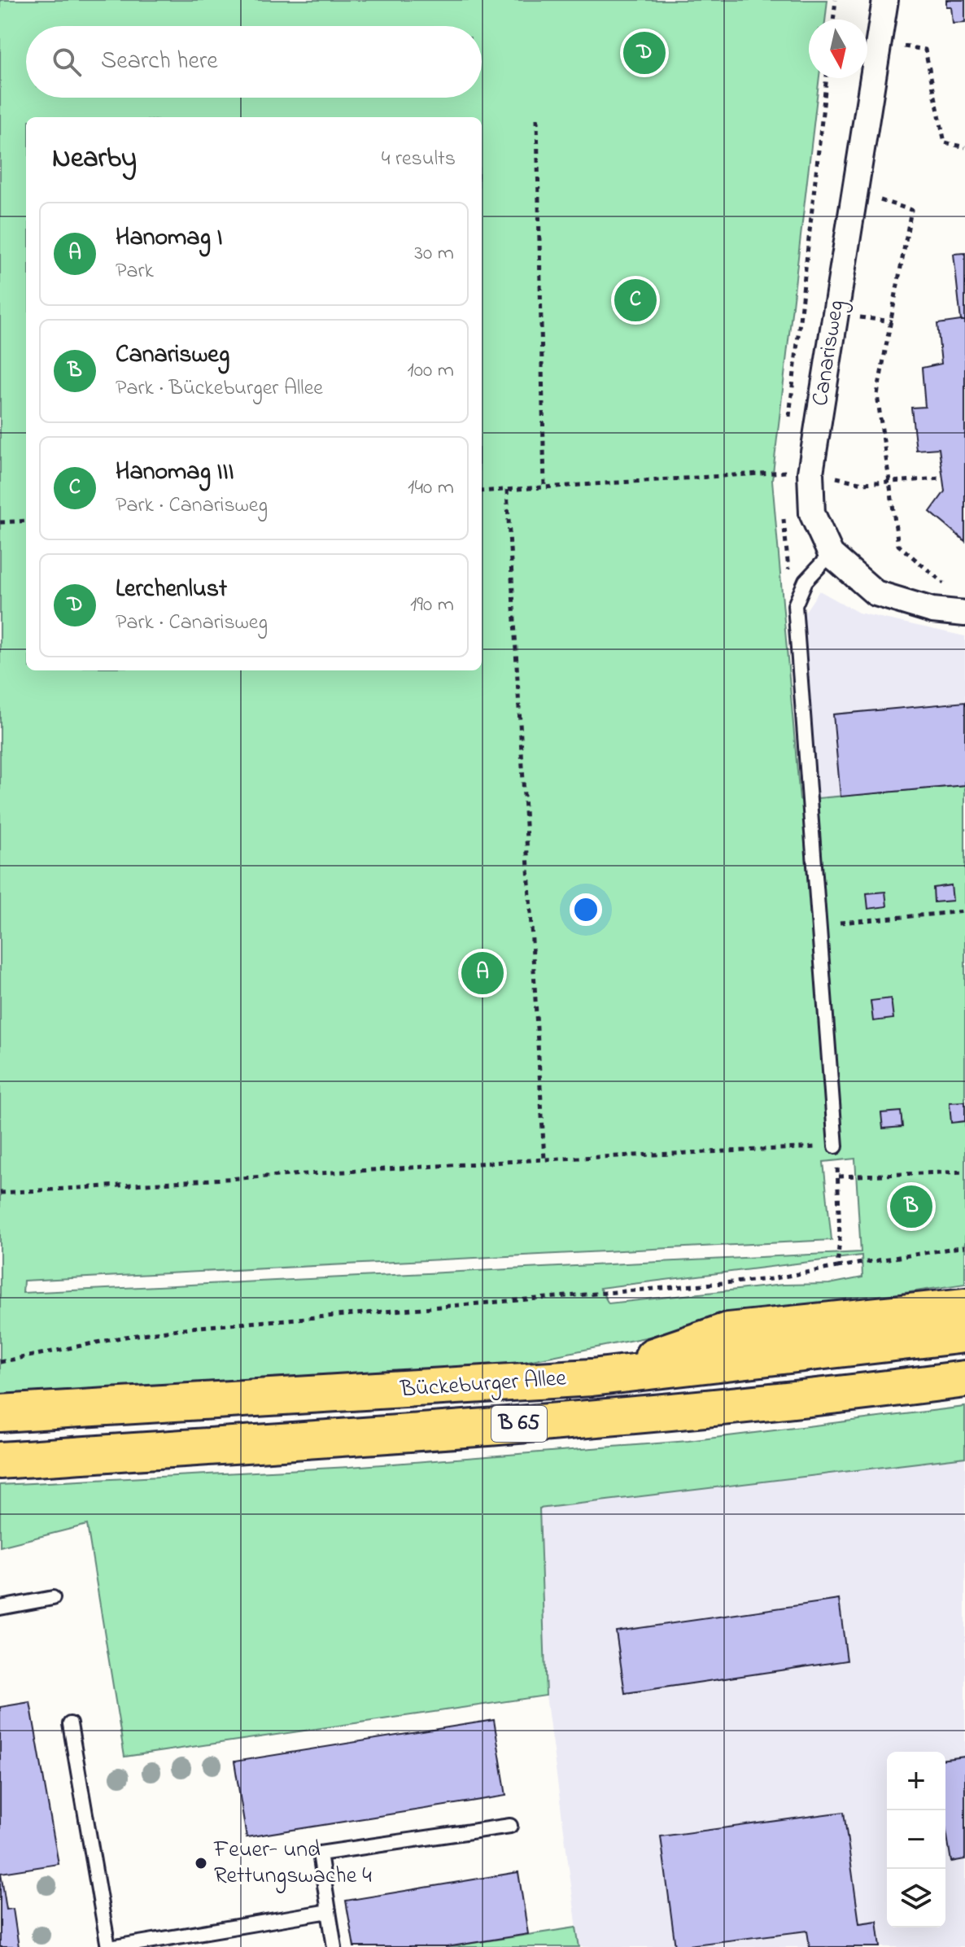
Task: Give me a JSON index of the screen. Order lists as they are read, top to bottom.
{
  "streets": {
    "highway": ["Bückeburger Allee", "B 65"],
    "street": ["Canarisweg"]
  },
  "places": ["Feuer- und Rettungswache 4"],
  "north": "bottom",
  "page": {
    "search": "Search here",
    "pins": [
      "D",
      "C",
      "A",
      "B"
    ],
    "heading": ["Nearby", "4 results"],
    "list": [
      {
        "mark": "A",
        "name": "Hanomag I",
        "note": "Park",
        "value": "30 m"
      },
      {
        "mark": "B",
        "name": "Canarisweg",
        "note": "Park · Bückeburger Allee",
        "value": "100 m"
      },
      {
        "mark": "C",
        "name": "Hanomag III",
        "note": "Park · Canarisweg",
        "value": "140 m"
      },
      {
        "mark": "D",
        "name": "Lerchenlust",
        "note": "Park · Canarisweg",
        "value": "190 m"
      }
    ],
    "map_buttons": ["+", "−"]
  }
}
